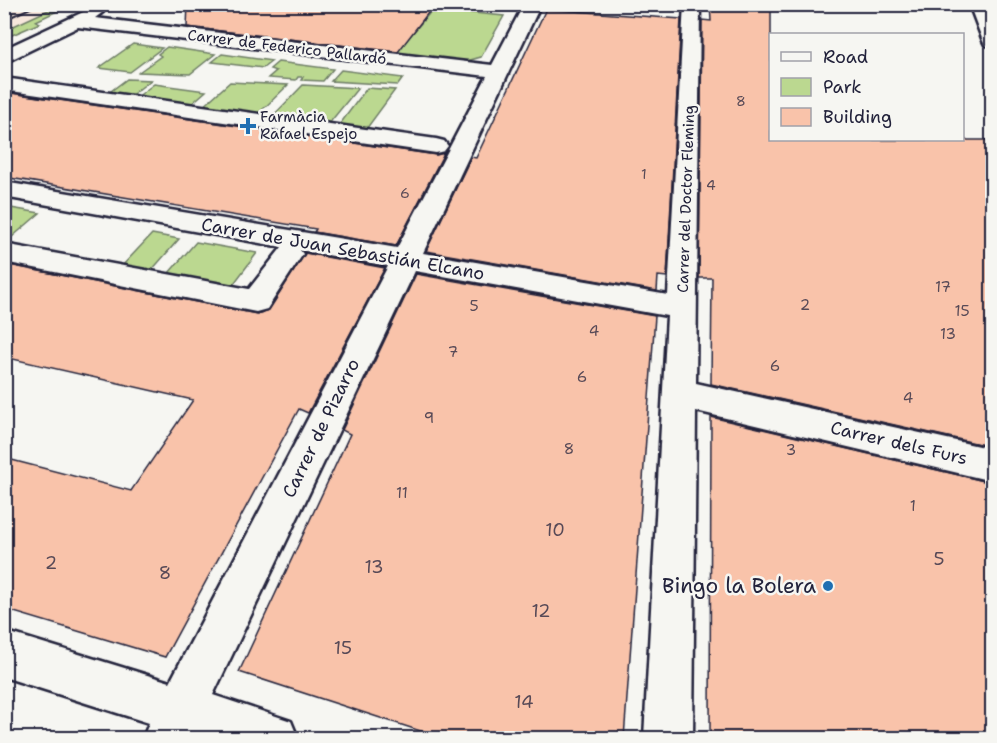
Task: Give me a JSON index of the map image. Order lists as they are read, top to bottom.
{
  "streets": {
    "street": [
      "Carrer de Federico Pallardó",
      "Carrer del Doctor Fleming",
      "Carrer de Juan Sebastián Elcano",
      "Carrer de Pizarro",
      "Carrer dels Furs"
    ]
  },
  "crossings": [
    ["Carrer de Federico Pallardó", "Carrer de Pizarro"],
    ["Carrer del Doctor Fleming", "Carrer de Juan Sebastián Elcano"],
    ["Carrer del Doctor Fleming", "Carrer dels Furs"],
    ["Carrer de Juan Sebastián Elcano", "Carrer de Pizarro"]
  ],
  "places": {
    "health": ["Farmàcia Rafael Espejo"],
    "other": ["Bingo la Bolera"]
  },
  "house_numbers": [
    "8",
    "1",
    "4",
    "6",
    "17",
    "2",
    "5",
    "15",
    "4",
    "13",
    "7",
    "6",
    "6",
    "4",
    "9",
    "8",
    "3",
    "11",
    "1",
    "10",
    "5",
    "2",
    "13",
    "8",
    "12",
    "15",
    "14"
  ],
  "legend": ["Road", "Park", "Building"]
}
